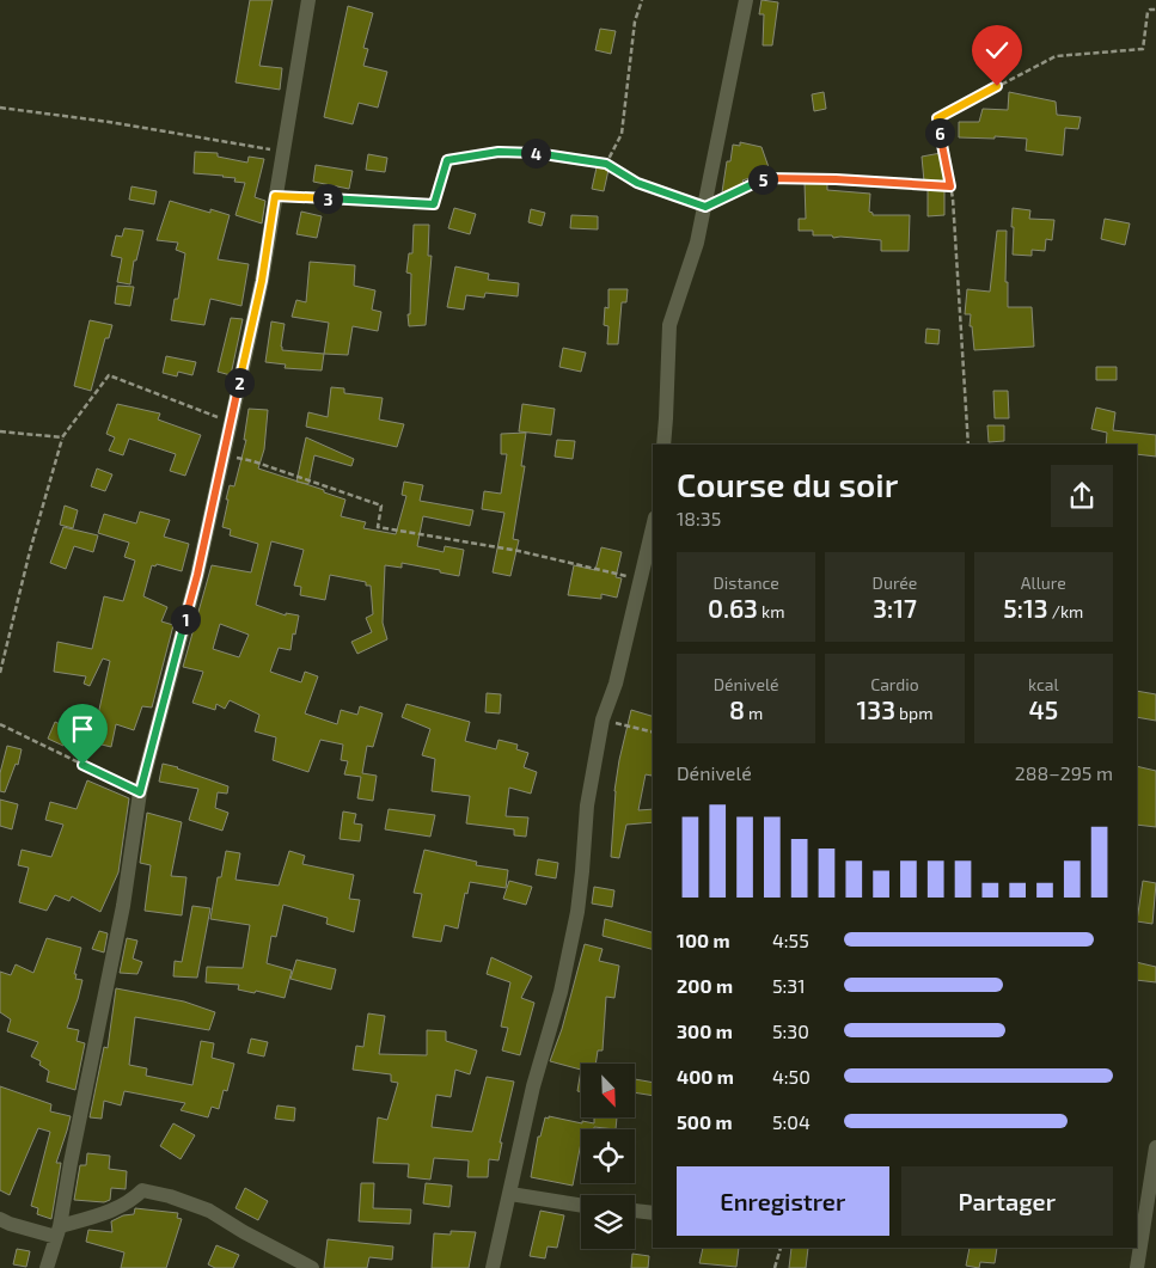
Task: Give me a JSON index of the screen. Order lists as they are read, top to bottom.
{
  "north": "bottom right",
  "page": {
    "pins": [
      "6",
      "4",
      "5",
      "3",
      "2",
      "1"
    ],
    "heading": ["Course du soir", "18:35"],
    "stats": [
      ["Distance", "0.63 km"],
      ["Durée", "3:17"],
      ["Allure", "5:13 /km"],
      ["Dénivelé", "8 m"],
      ["Cardio", "133 bpm"],
      ["kcal", "45"]
    ],
    "chart": ["Dénivelé", "288–295 m"],
    "list": [
      {
        "name": "100 m",
        "note": "4:55"
      },
      {
        "name": "200 m",
        "note": "5:31"
      },
      {
        "name": "300 m",
        "note": "5:30"
      },
      {
        "name": "400 m",
        "note": "4:50"
      },
      {
        "name": "500 m",
        "note": "5:04"
      }
    ],
    "buttons": ["Enregistrer", "Partager"]
  }
}
